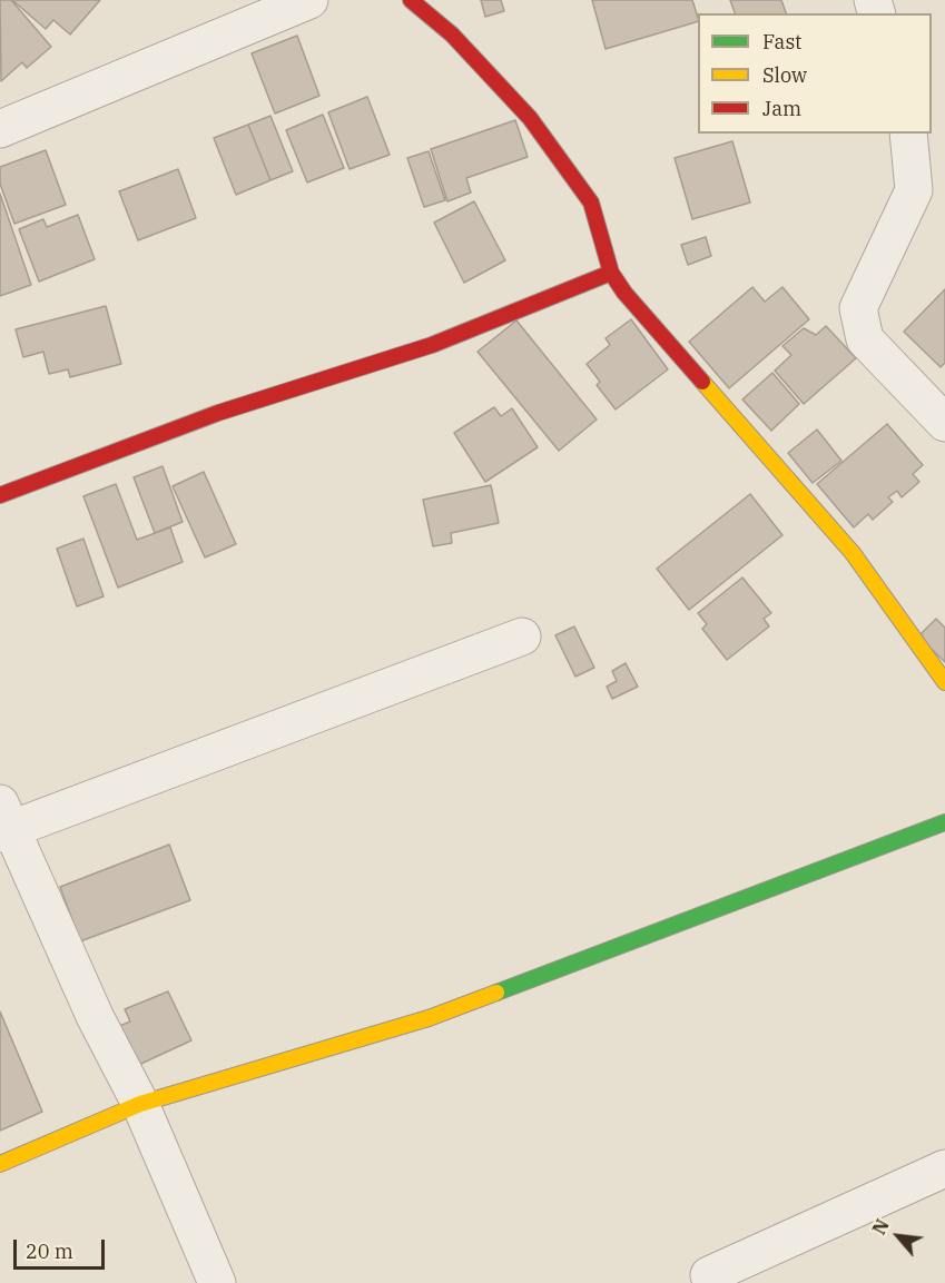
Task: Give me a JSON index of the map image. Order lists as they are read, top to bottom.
{
  "legend": ["Fast", "Slow", "Jam"],
  "scale_bar": "20 m",
  "north": "top left"
}
